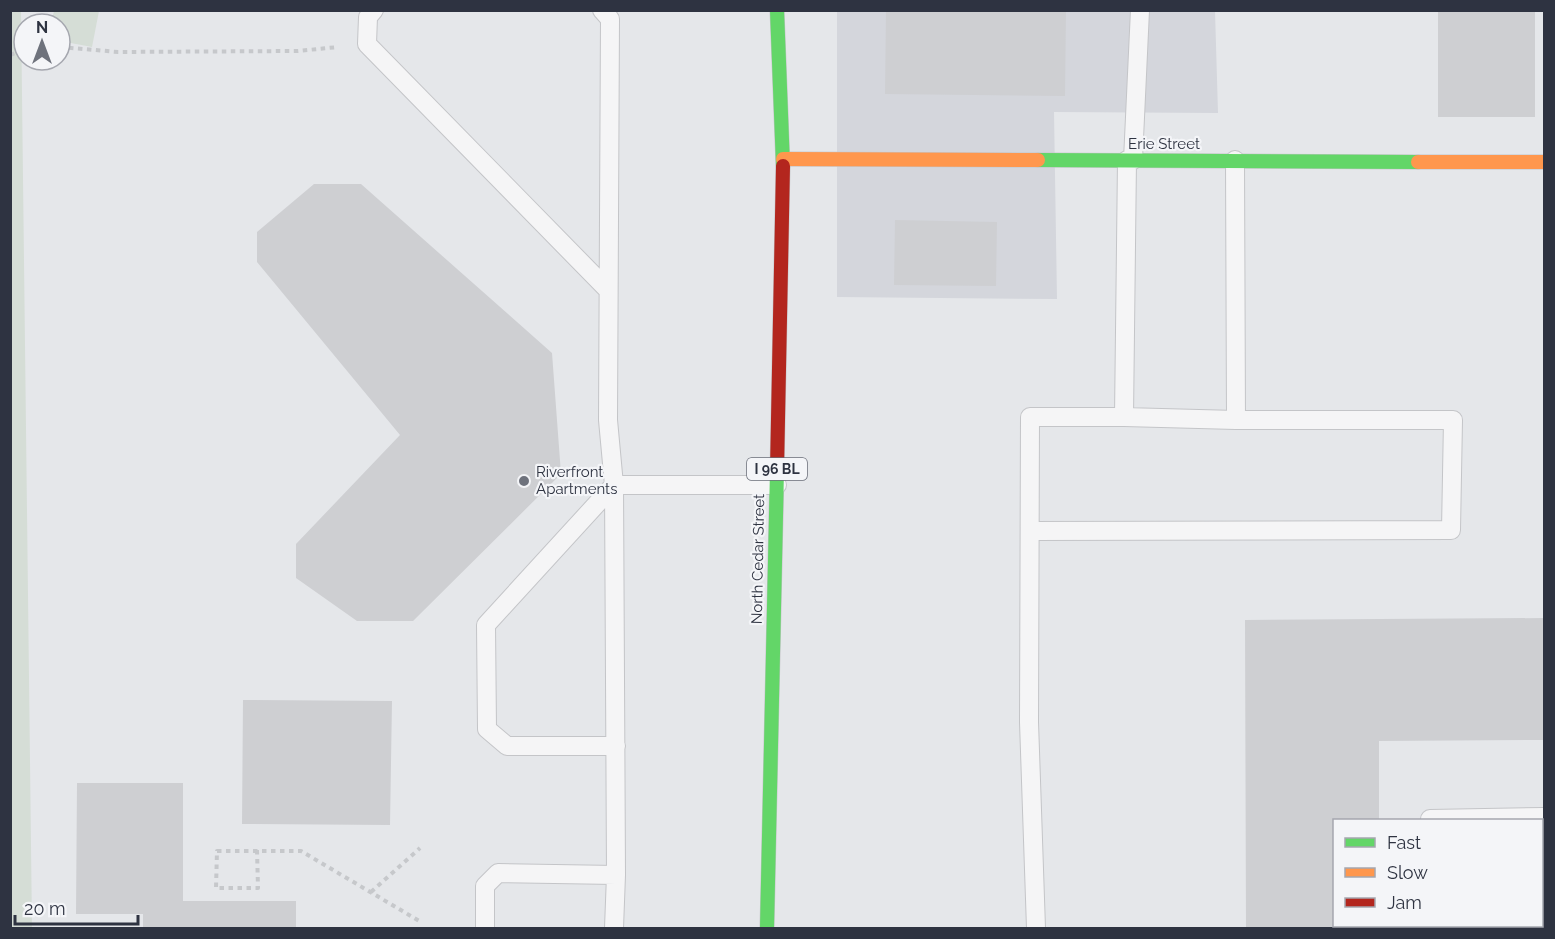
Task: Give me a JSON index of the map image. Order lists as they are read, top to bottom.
{
  "streets": {
    "main road": ["Erie Street", "I 96 BL", "North Cedar Street"]
  },
  "crossings": [
    ["Erie Street", "North Cedar Street"]
  ],
  "places": ["Riverfront Apartments"],
  "legend": ["Fast", "Slow", "Jam"],
  "scale_bar": "20 m",
  "north": "top"
}
